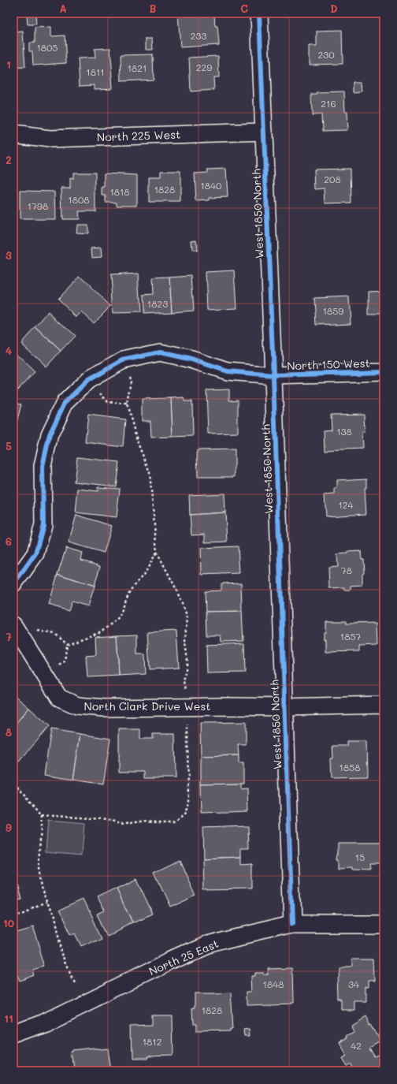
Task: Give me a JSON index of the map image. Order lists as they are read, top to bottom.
{
  "streets": {
    "street": [
      "North 225 West",
      "West 1850 North",
      "North 150 West",
      "North Clark Drive West",
      "North 25 East"
    ]
  },
  "crossings": [
    ["North 225 West", "West 1850 North"],
    ["West 1850 North", "North 150 West"],
    ["West 1850 North", "North Clark Drive West"],
    ["West 1850 North", "North 25 East"]
  ],
  "house_numbers": [
    "233",
    "1805",
    "230",
    "229",
    "1821",
    "1811",
    "216",
    "208",
    "1840",
    "1828",
    "1818",
    "1808",
    "1798",
    "1823",
    "1859",
    "138",
    "124",
    "78",
    "1857",
    "1858",
    "15",
    "1848",
    "34",
    "1828",
    "1812",
    "42"
  ],
  "grid": {
    "columns": [
      "A",
      "B",
      "C",
      "D"
    ],
    "rows": [
      "1",
      "2",
      "3",
      "4",
      "5",
      "6",
      "7",
      "8",
      "9",
      "10",
      "11"
    ]
  }
}
